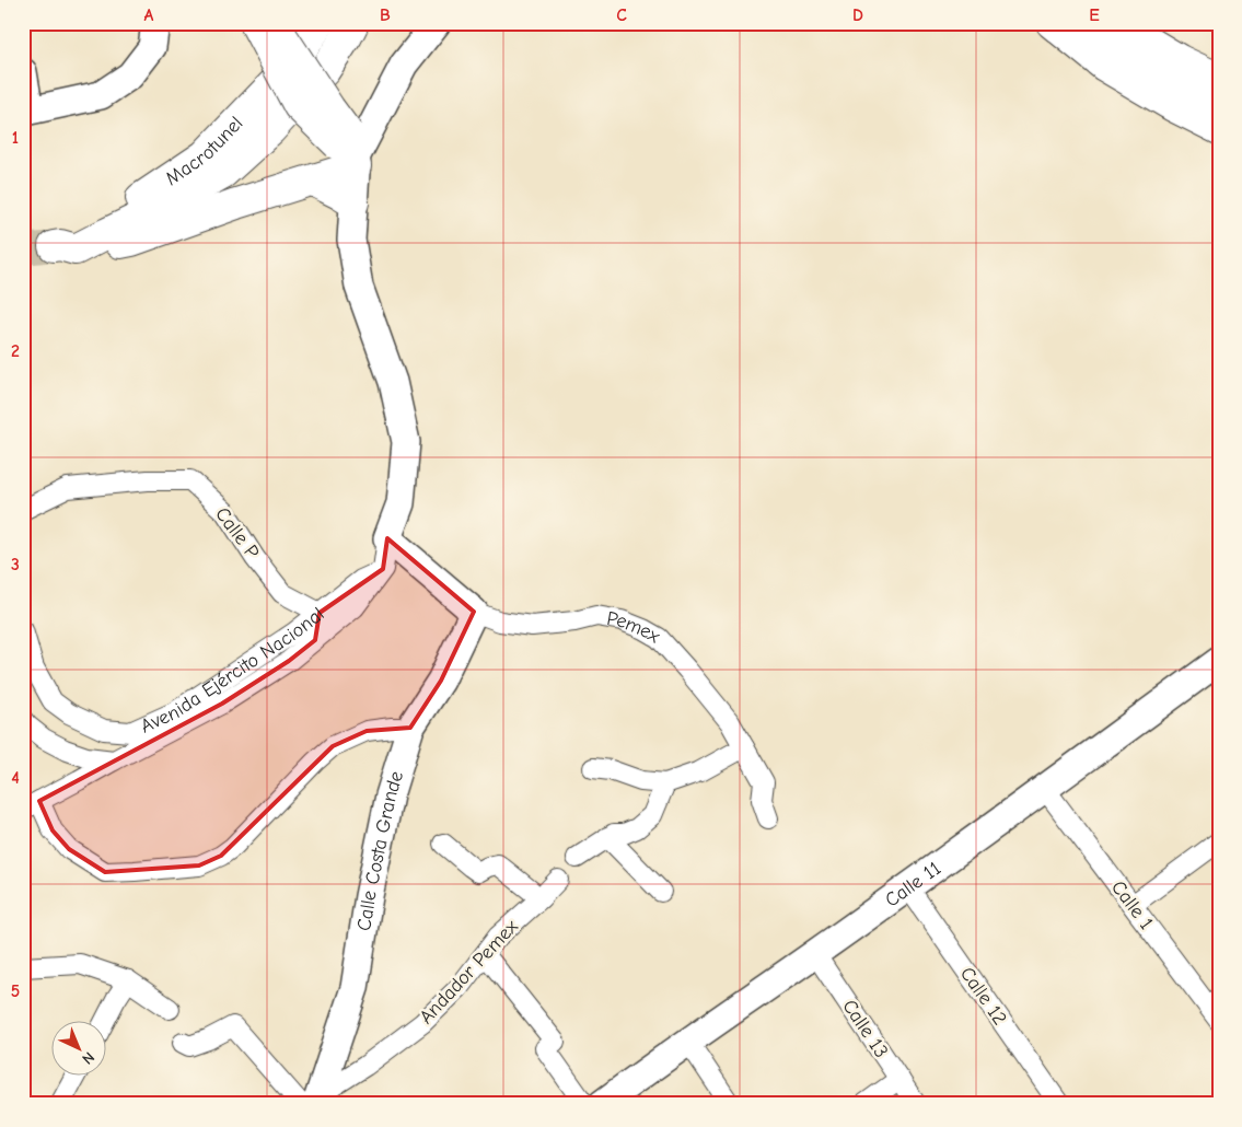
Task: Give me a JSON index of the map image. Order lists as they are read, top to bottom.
{
  "streets": {
    "main road": ["Macrotunel"],
    "street": [
      "Calle P",
      "Pemex",
      "Avenida Ejército Nacional",
      "Calle Costa Grande",
      "Calle 11",
      "Calle 1",
      "Andador Pemex",
      "Calle 12",
      "Calle 13"
    ]
  },
  "crossings": [
    ["Calle P", "Avenida Ejército Nacional"],
    ["Pemex", "Avenida Ejército Nacional"],
    ["Pemex", "Calle Costa Grande"],
    ["Calle Costa Grande", "Andador Pemex"],
    ["Calle 11", "Calle 1"],
    ["Calle 11", "Calle 12"],
    ["Calle 11", "Calle 13"]
  ],
  "north": "bottom right",
  "grid": {
    "columns": [
      "A",
      "B",
      "C",
      "D",
      "E"
    ],
    "rows": [
      "1",
      "2",
      "3",
      "4",
      "5"
    ]
  }
}
